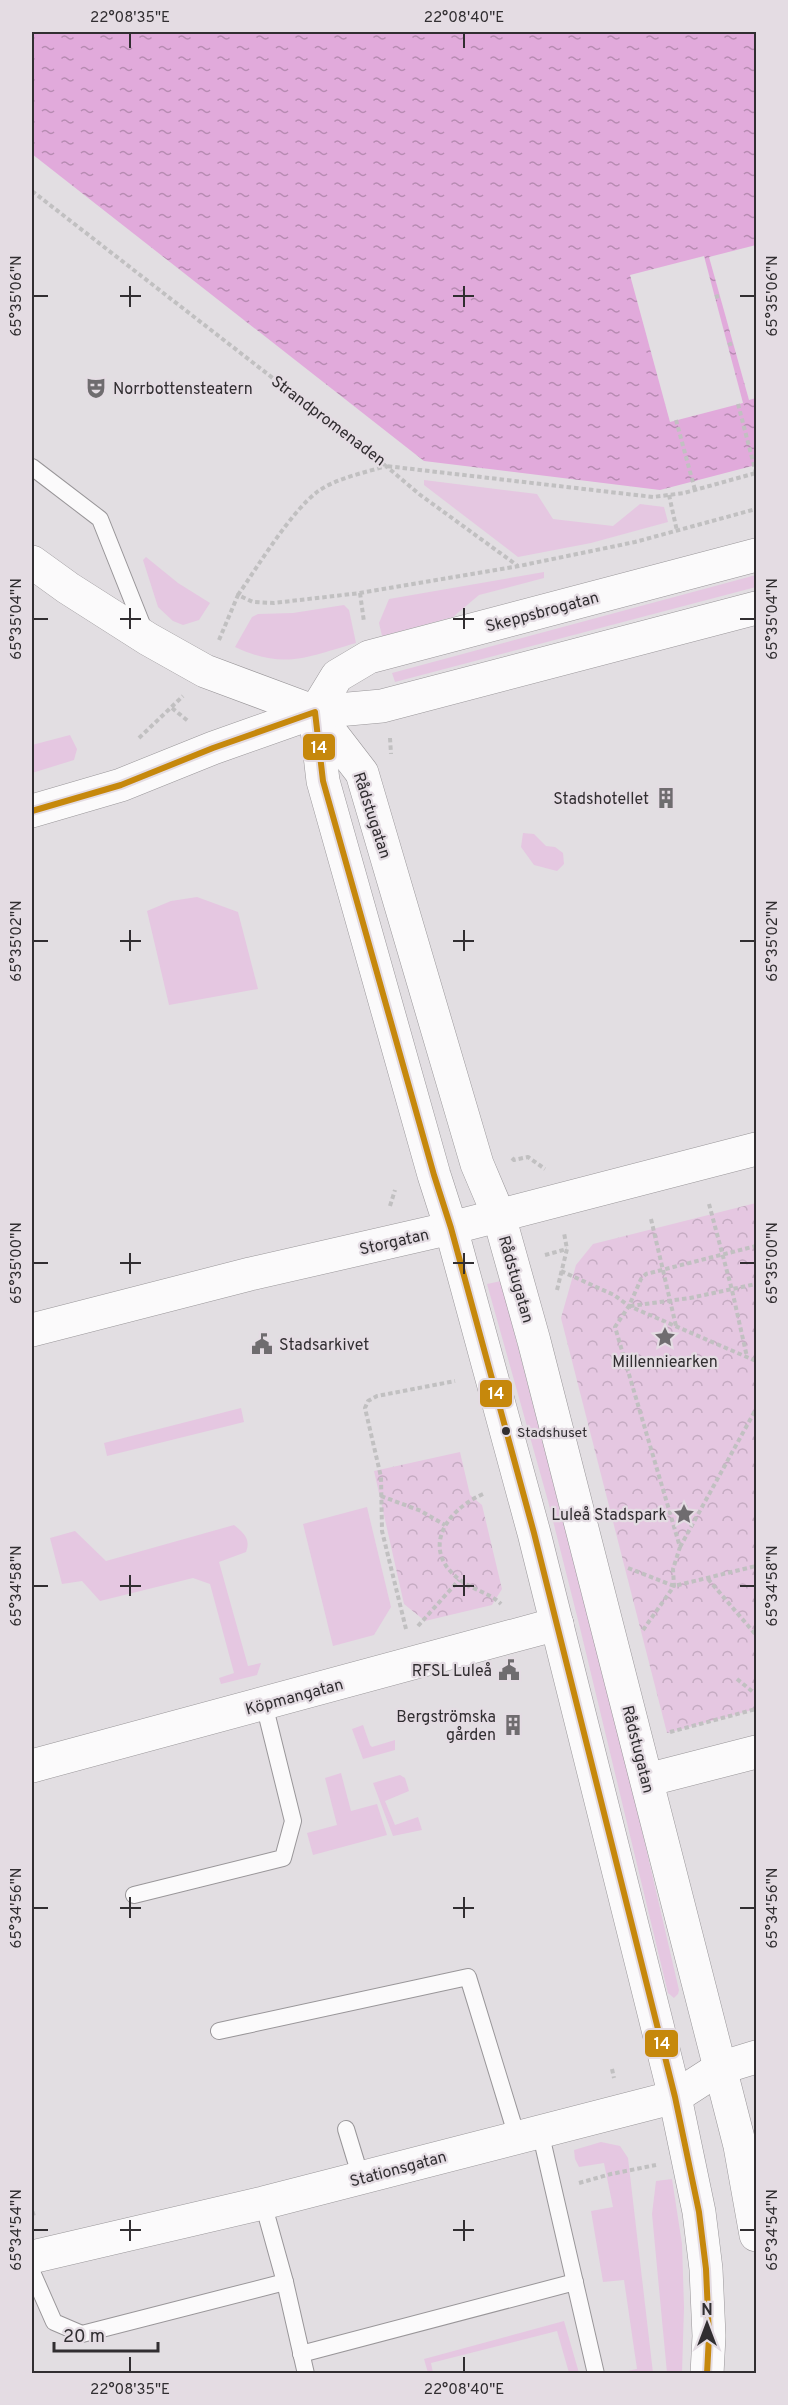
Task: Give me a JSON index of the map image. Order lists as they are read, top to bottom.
{
  "streets": {
    "main road": [
      "Skeppsbrogatan",
      "Rådstugatan",
      "Storgatan",
      "Köpmangatan",
      "Stationsgatan"
    ],
    "path": ["Strandpromenaden"]
  },
  "crossings": [
    ["Skeppsbrogatan", "Rådstugatan"],
    ["Rådstugatan", "Storgatan"],
    ["Rådstugatan", "Stationsgatan"]
  ],
  "places": {
    "theatre": ["Norrbottensteatern"],
    "building": ["Stadshotellet", "Bergströmska gården"],
    "place": ["Millenniearken", "Luleå Stadspark"],
    "public building": ["Stadsarkivet", "RFSL Luleå"],
    "other": ["Stadshuset"]
  },
  "lines": ["transit line 14"],
  "scale_bar": "20 m",
  "north": "top",
  "coordinates": [
    "22°08'35\"E",
    "22°08'40\"E",
    "65°35'06\"N",
    "65°35'04\"N",
    "65°35'02\"N",
    "65°35'00\"N",
    "65°34'58\"N",
    "65°34'56\"N",
    "65°34'54\"N"
  ]
}
